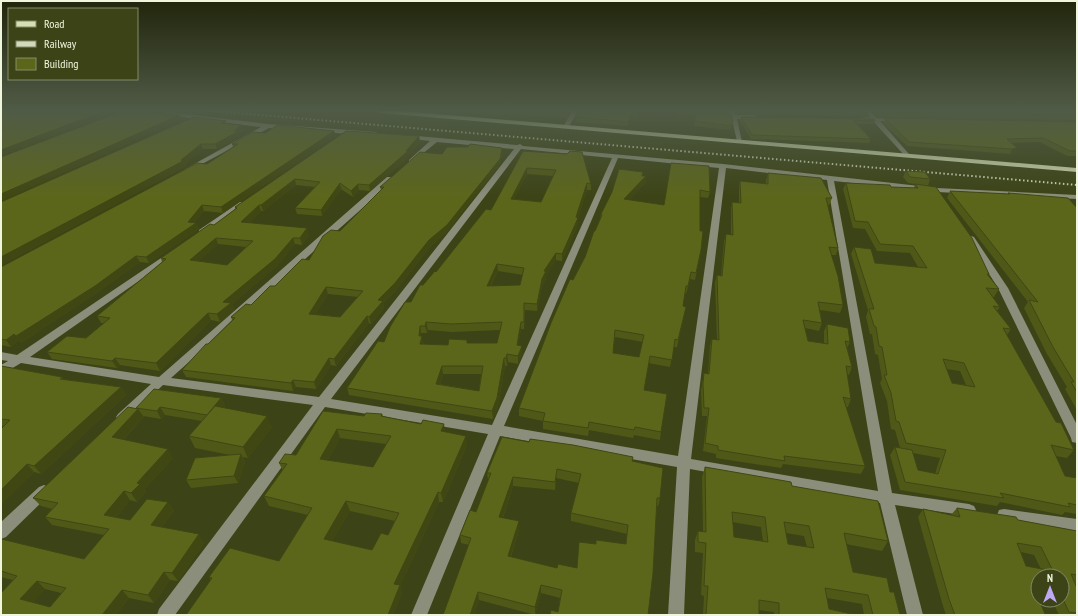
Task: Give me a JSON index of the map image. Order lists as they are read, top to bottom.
{
  "legend": ["Road", "Railway", "Building"],
  "north": "top"
}
